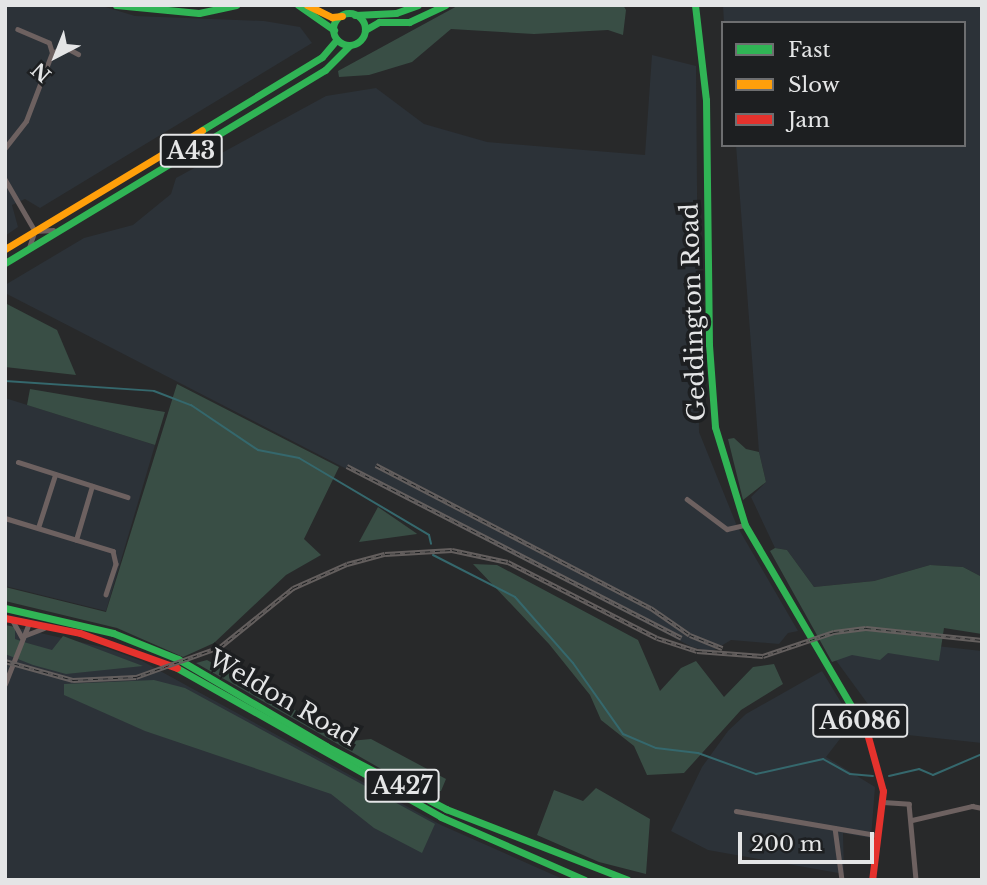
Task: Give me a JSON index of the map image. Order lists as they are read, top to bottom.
{
  "streets": {
    "main road": [
      "A43",
      "Geddington Road",
      "Weldon Road",
      "A6086",
      "A427"
    ]
  },
  "crossings": [
    ["Geddington Road", "A6086"]
  ],
  "legend": ["Fast", "Slow", "Jam"],
  "scale_bar": "200 m",
  "north": "bottom left"
}
